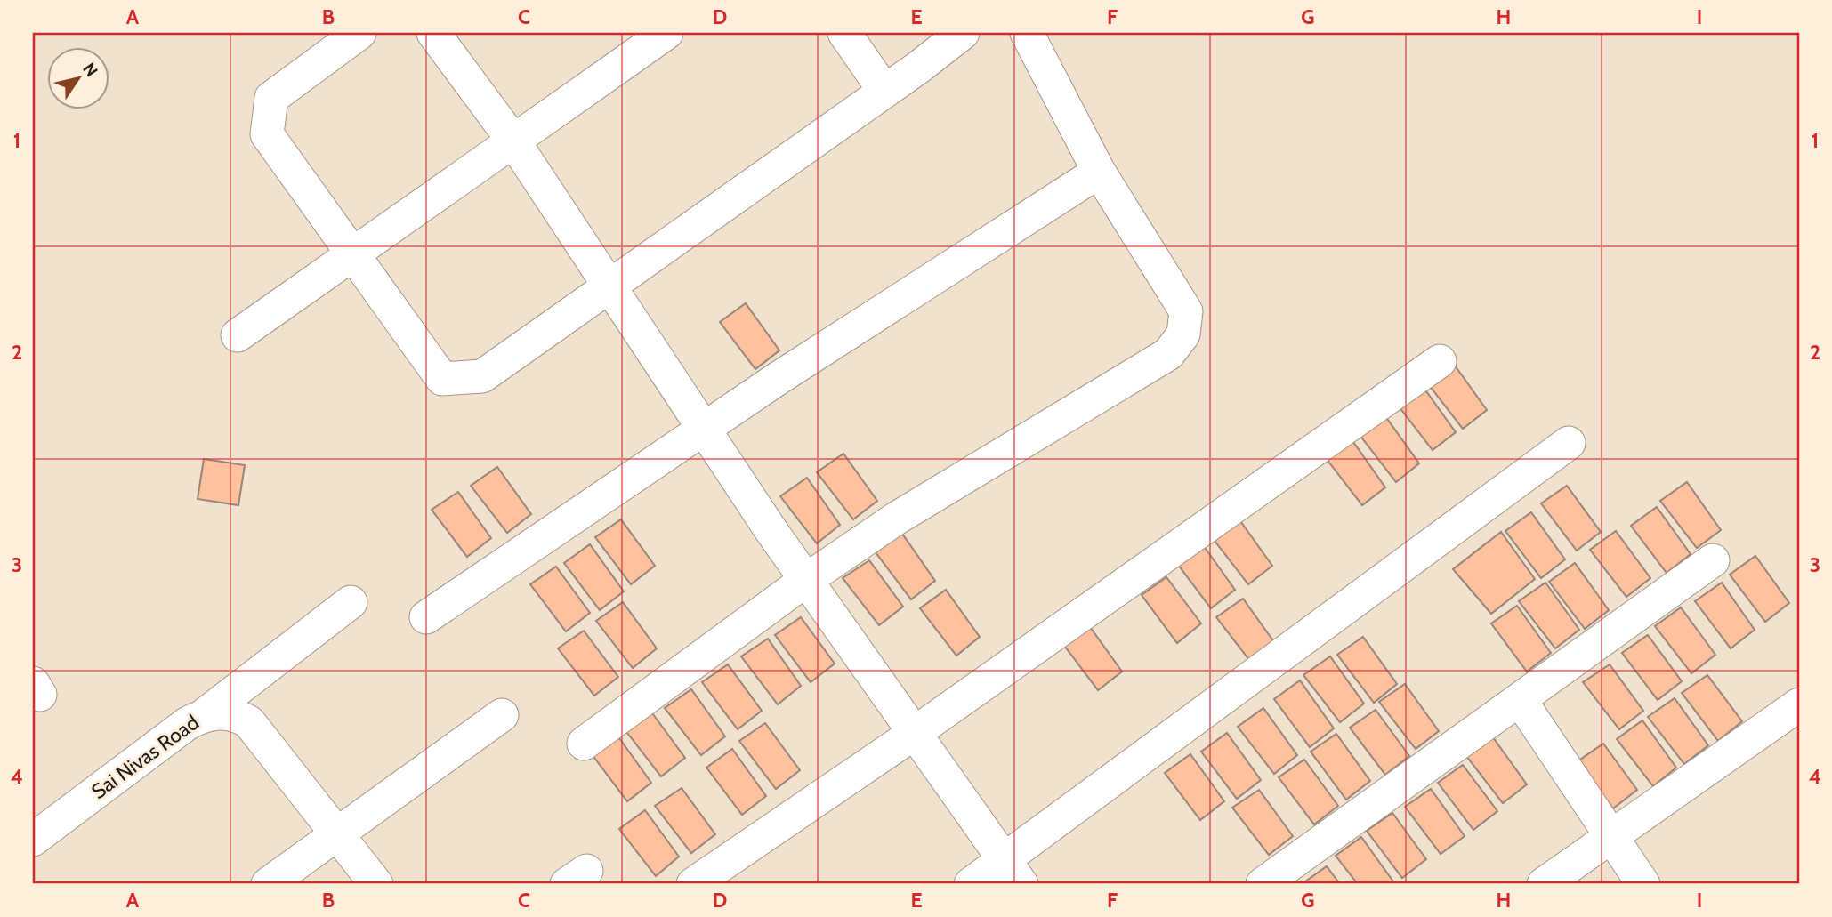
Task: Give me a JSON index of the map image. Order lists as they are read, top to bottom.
{
  "streets": {
    "street": ["Sai Nivas Road"]
  },
  "north": "top right",
  "grid": {
    "columns": [
      "A",
      "B",
      "C",
      "D",
      "E",
      "F",
      "G",
      "H",
      "I"
    ],
    "rows": [
      "1",
      "2",
      "3",
      "4"
    ]
  }
}
